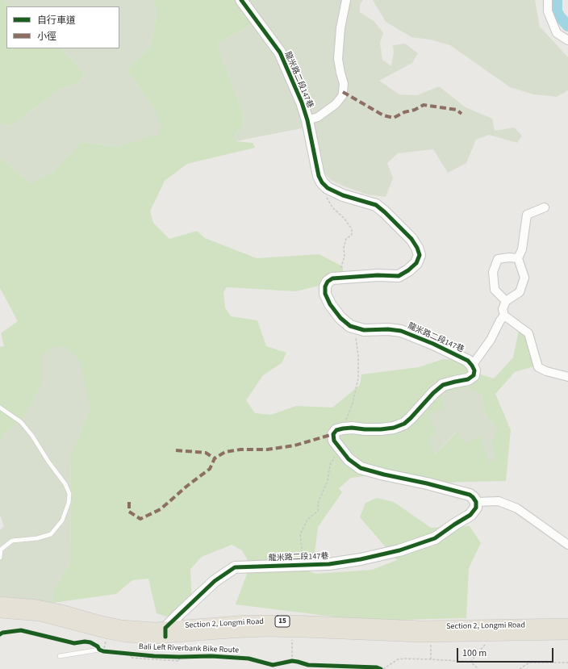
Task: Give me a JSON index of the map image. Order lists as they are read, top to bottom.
{
  "streets": {
    "main road": ["15", "Section 2, Longmi Road"],
    "street": ["龍米路二段147巷"],
    "cycle path": ["Bali Left Riverbank Bike Route"]
  },
  "crossings": [
    ["龍米路二段147巷", "Section 2, Longmi Road"]
  ],
  "legend": ["自行車道", "小徑"],
  "scale_bar": "100 m"
}
